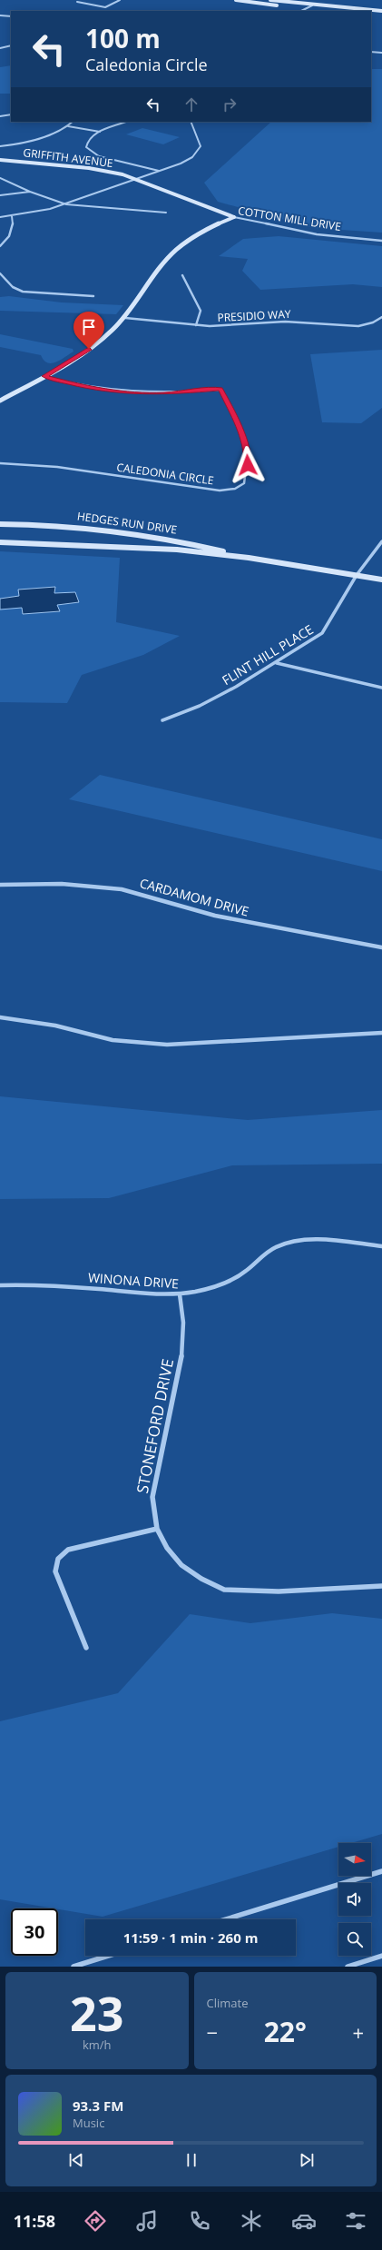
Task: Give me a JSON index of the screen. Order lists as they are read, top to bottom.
{
  "streets": {
    "street": [
      "GRIFFITH AVENUE",
      "COTTON MILL DRIVE",
      "PRESIDIO WAY",
      "CALEDONIA CIRCLE",
      "HEDGES RUN DRIVE",
      "FLINT HILL PLACE",
      "CARDAMOM DRIVE",
      "WINONA DRIVE",
      "STONEFORD DRIVE"
    ]
  },
  "crossings": [
    ["GRIFFITH AVENUE", "COTTON MILL DRIVE"],
    ["COTTON MILL DRIVE", "PRESIDIO WAY"],
    ["COTTON MILL DRIVE", "CALEDONIA CIRCLE"],
    ["HEDGES RUN DRIVE", "FLINT HILL PLACE"],
    ["WINONA DRIVE", "STONEFORD DRIVE"]
  ],
  "north": "right",
  "page": {
    "turn": ["100 m", "Caledonia Circle"],
    "limit": "30",
    "trip": "11:59 · 1 min · 260 m",
    "tile": [
      ["23", "km/h"],
      "Climate"
    ],
    "heat": ["−", "22°", "+"],
    "song": ["93.3 FM", "Music"],
    "tabs": "11:58"
  }
}
